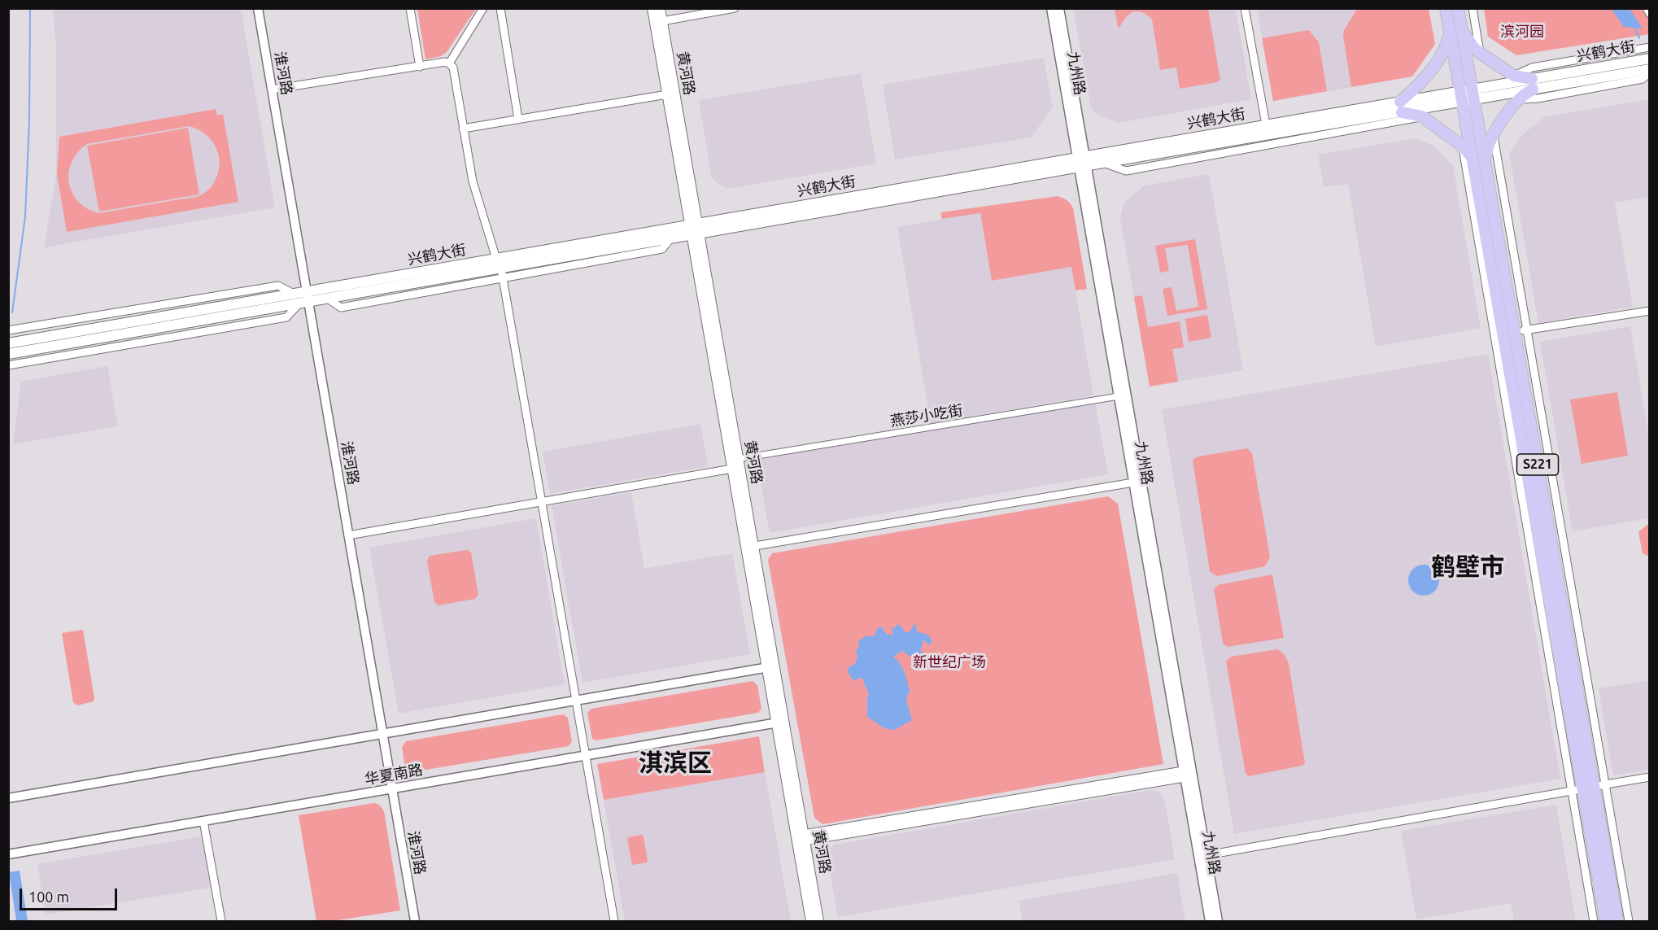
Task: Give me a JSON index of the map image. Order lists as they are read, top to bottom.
{
  "streets": {
    "main road": ["兴鹤大街", "黄河路", "S221"],
    "street": [
      "淮河路",
      "九州路",
      "燕莎小吃街",
      "华夏南路"
    ]
  },
  "crossings": [
    ["兴鹤大街", "淮河路"],
    ["兴鹤大街", "黄河路"],
    ["兴鹤大街", "九州路"],
    ["兴鹤大街", "S221"],
    ["淮河路", "华夏南路"],
    ["黄河路", "燕莎小吃街"],
    ["黄河路", "华夏南路"],
    ["九州路", "燕莎小吃街"]
  ],
  "districts": ["鹤壁市", "淇滨区"],
  "parks": ["滨河园", "新世纪广场"],
  "scale_bar": "100 m"
}
